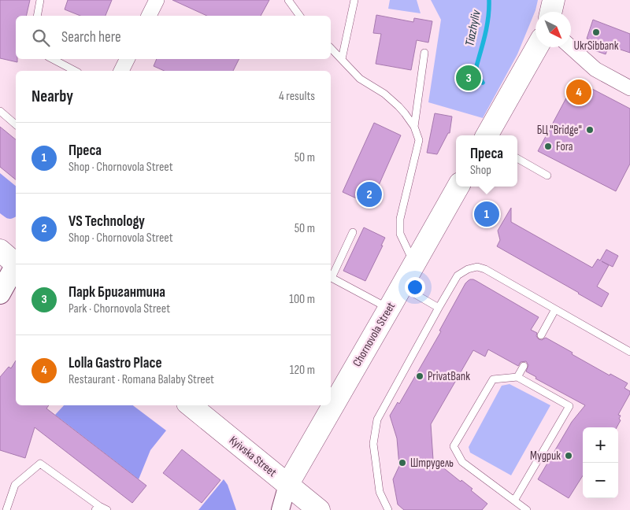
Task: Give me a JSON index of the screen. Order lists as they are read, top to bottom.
{
  "streets": {
    "main road": ["Chornovola Street", "Kyivska Street"]
  },
  "crossings": [
    ["Chornovola Street", "Kyivska Street"]
  ],
  "water": ["Tiazhyliv"],
  "places": [
    "UkrSibbank",
    "БЦ \"Bridge\"",
    "Fora",
    "PrivatBank",
    "Мудрик",
    "Штрудель"
  ],
  "north": "bottom right",
  "page": {
    "search": "Search here",
    "pins": [
      "3",
      "4",
      "2",
      "1"
    ],
    "heading": ["Nearby", "4 results"],
    "list": [
      {
        "mark": "1",
        "name": "Преса",
        "note": "Shop · Chornovola Street",
        "value": "50 m"
      },
      {
        "mark": "2",
        "name": "VS Technology",
        "note": "Shop · Chornovola Street",
        "value": "50 m"
      },
      {
        "mark": "3",
        "name": "Парк Бригантина",
        "note": "Park · Chornovola Street",
        "value": "100 m"
      },
      {
        "mark": "4",
        "name": "Lolla Gastro Place",
        "note": "Restaurant · Romana Balaby Street",
        "value": "120 m"
      }
    ],
    "popup": ["Преса", "Shop"],
    "map_buttons": ["+", "−"]
  }
}
